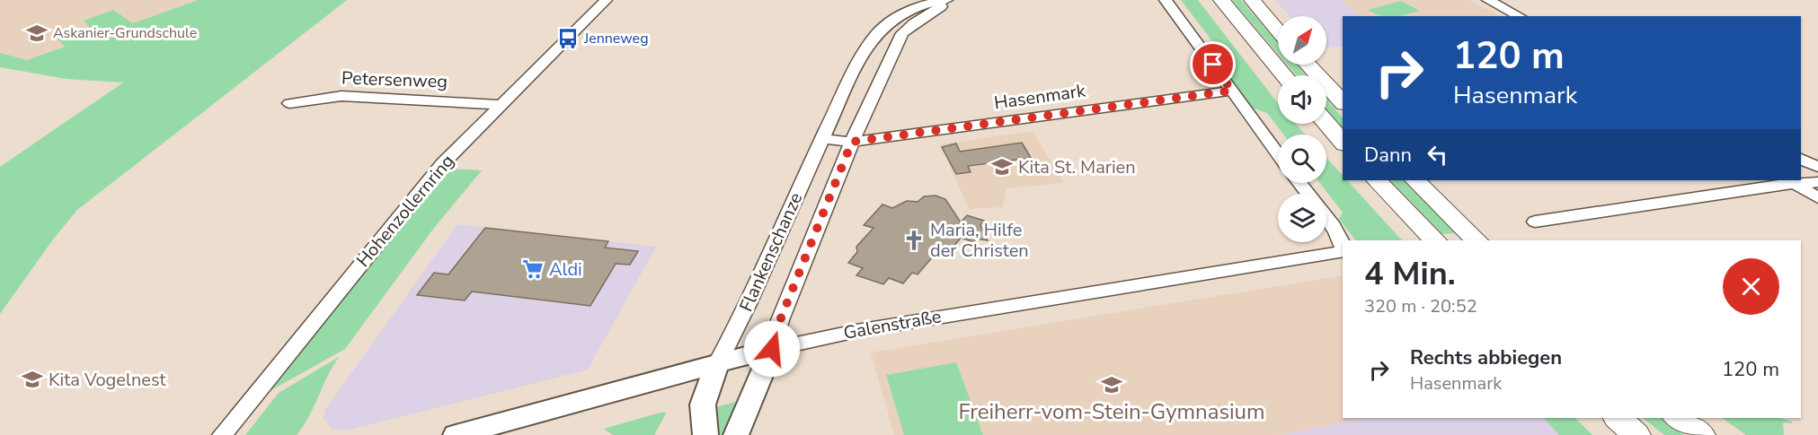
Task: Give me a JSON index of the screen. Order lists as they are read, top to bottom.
{
  "streets": {
    "street": [
      "Petersenweg",
      "Hasenmark",
      "Hohenzollernring",
      "Flankenschanze",
      "Galenstraße"
    ]
  },
  "crossings": [
    ["Petersenweg", "Hohenzollernring"],
    ["Hasenmark", "Flankenschanze"],
    ["Flankenschanze", "Galenstraße"]
  ],
  "places": {
    "school or university": [
      "Askanier-Grundschule",
      "Kita St. Marien",
      "Kita Vogelnest",
      "Freiherr-vom-Stein-Gymnasium"
    ],
    "bus stop": ["Jenneweg"],
    "church": ["Maria, Hilfe der Christen"],
    "supermarket": ["Aldi"]
  },
  "north": "top right",
  "page": {
    "turn": ["120 m", "Hasenmark"],
    "then": "Dann",
    "heading": ["4 Min.", "320 m · 20:52"],
    "list": [
      {
        "name": "Rechts abbiegen",
        "note": "Hasenmark",
        "value": "120 m"
      }
    ]
  }
}
